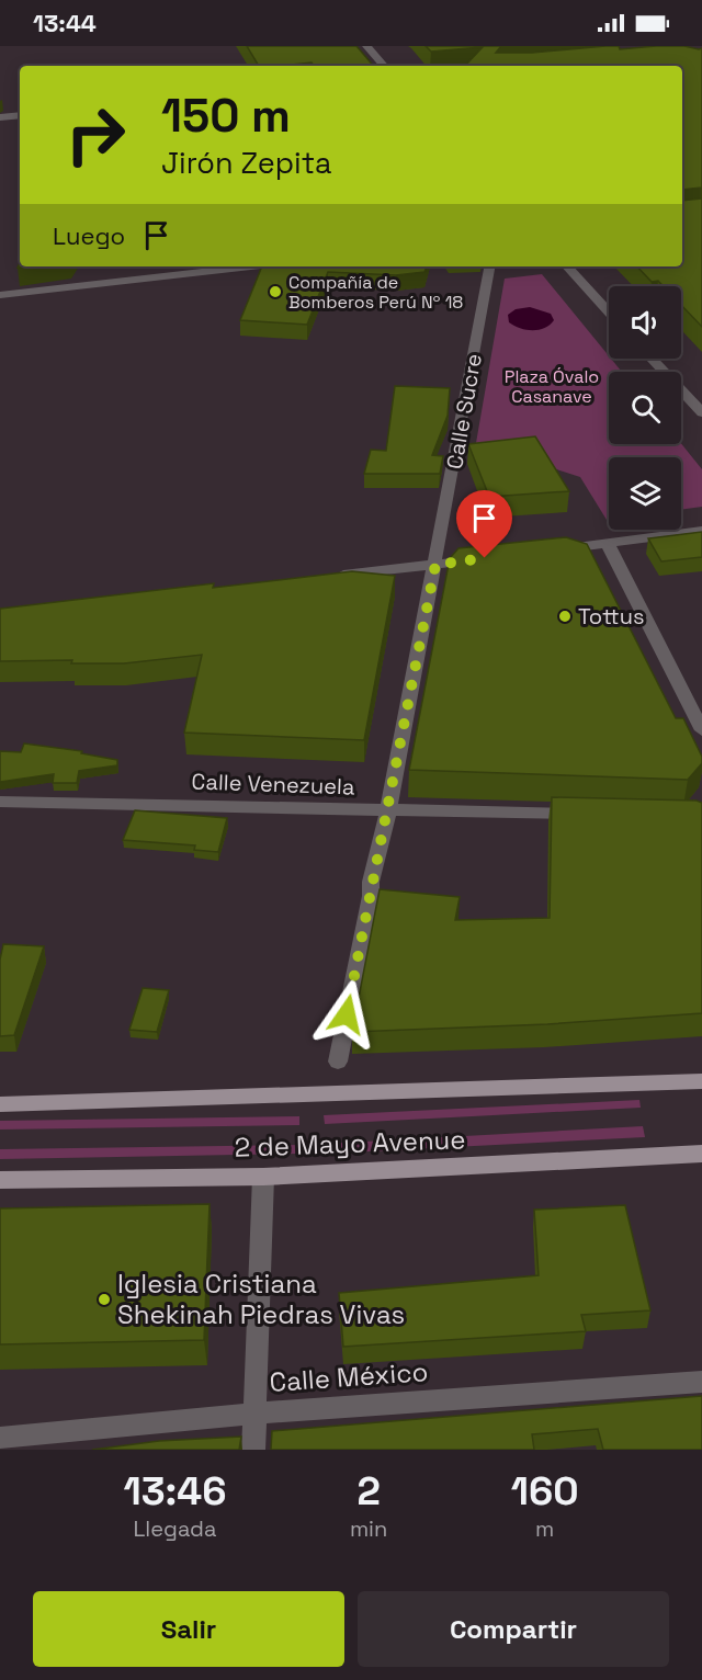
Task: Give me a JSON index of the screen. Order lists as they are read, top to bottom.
{
  "streets": {
    "main road": ["2 de Mayo Avenue"],
    "street": ["Calle Sucre", "Calle Venezuela", "Calle México"]
  },
  "crossings": [
    ["Calle Sucre", "Calle Venezuela"]
  ],
  "parks": ["Plaza Óvalo Casanave"],
  "places": ["Compañía de Bomberos Perú Nº 18", "Tottus", "Iglesia Cristiana Shekinah Piedras Vivas"],
  "page": {
    "status": "13:44",
    "turn": ["150 m", "Jirón Zepita"],
    "then": "Luego",
    "eta": [
      "13:46",
      "Llegada",
      "2",
      "min",
      "160",
      "m"
    ],
    "buttons": ["Salir", "Compartir"]
  }
}
